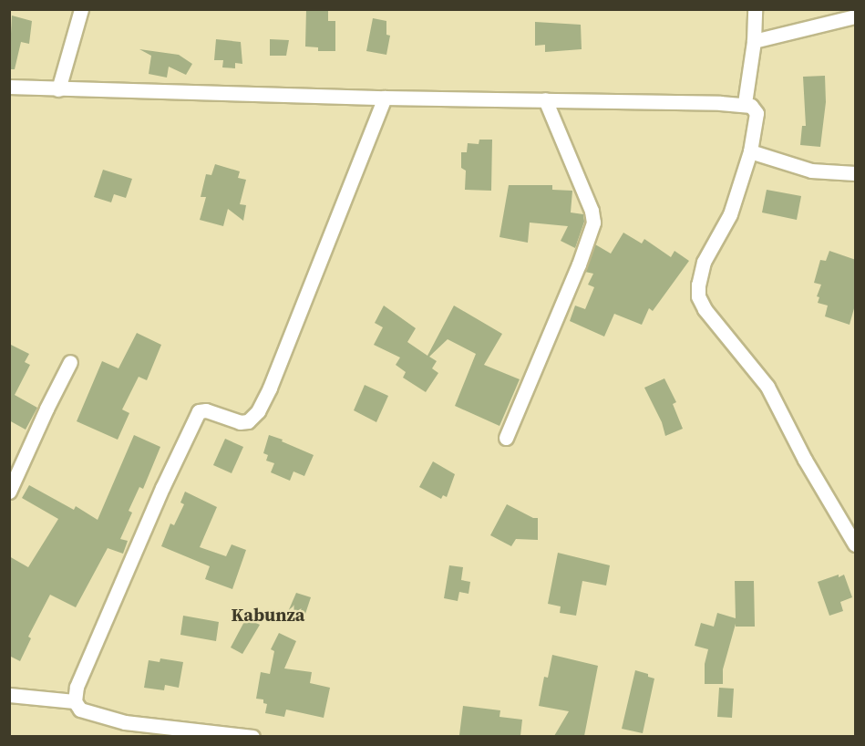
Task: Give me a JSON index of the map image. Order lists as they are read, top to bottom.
{
  "districts": ["Kabunza"]
}
